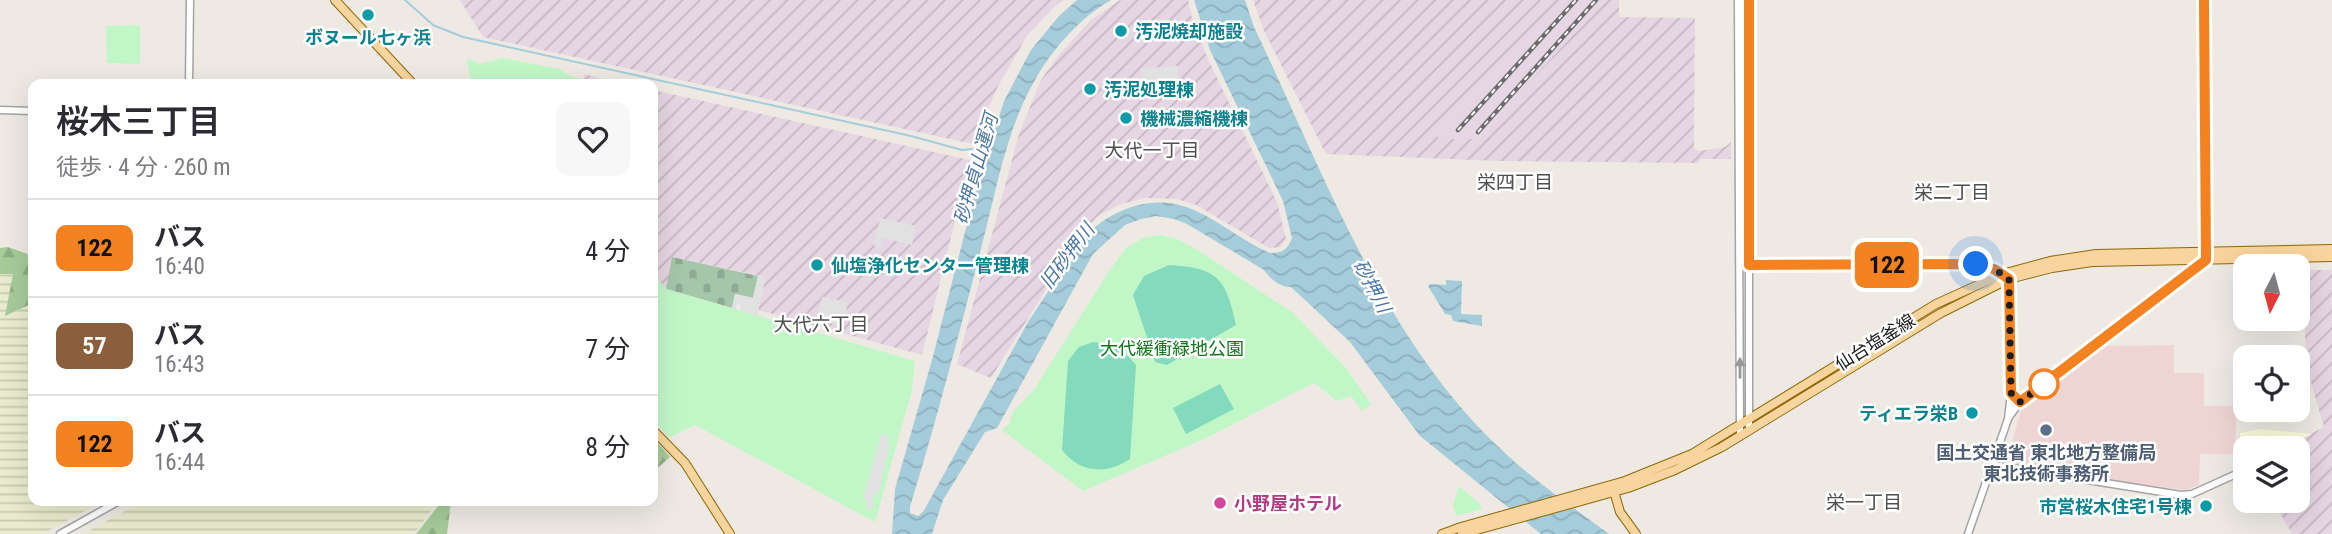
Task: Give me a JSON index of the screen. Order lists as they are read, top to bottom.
{
  "streets": {
    "main road": ["仙台塩釜線"]
  },
  "districts": [
    "大代一丁目",
    "栄四丁目",
    "栄二丁目",
    "大代六丁目",
    "栄一丁目"
  ],
  "water": ["砂押貞山運河", "旧砂押川", "砂押川"],
  "parks": ["大代緩衝緑地公園"],
  "places": [
    "ボヌール七ヶ浜",
    "汚泥焼却施設",
    "汚泥処理棟",
    "機械濃縮機棟",
    "仙塩浄化センター管理棟",
    "ティエラ栄B",
    "国土交通省 東北地方整備局 東北技術事務所",
    "小野屋ホテル",
    "市営桜木住宅1号棟"
  ],
  "lines": ["bus line 122"],
  "north": "bottom",
  "page": {
    "on_map": "122",
    "heading": ["桜木三丁目", "徒歩 · 4 分 · 260 m"],
    "list": [
      {
        "mark": "122",
        "name": "バス",
        "note": "16:40",
        "value": "4 分"
      },
      {
        "mark": "57",
        "name": "バス",
        "note": "16:43",
        "value": "7 分"
      },
      {
        "mark": "122",
        "name": "バス",
        "note": "16:44",
        "value": "8 分"
      }
    ]
  }
}
